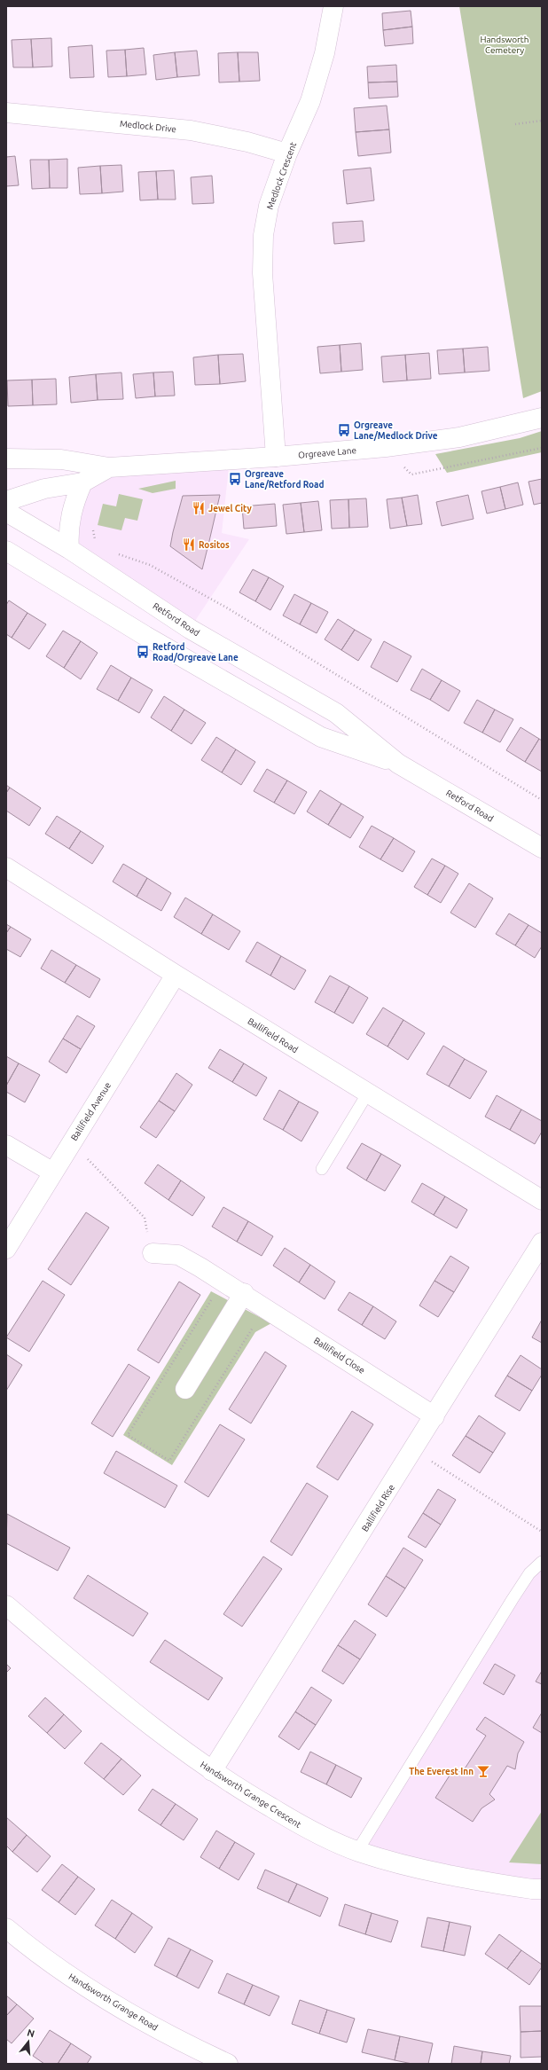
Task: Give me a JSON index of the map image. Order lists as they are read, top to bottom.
{
  "streets": {
    "street": [
      "Medlock Drive",
      "Medlock Crescent",
      "Orgreave Lane",
      "Retford Road",
      "Ballifield Road",
      "Ballifield Avenue",
      "Ballifield Close",
      "Ballifield Rise",
      "Handsworth Grange Crescent",
      "Handsworth Grange Road"
    ]
  },
  "crossings": [
    ["Medlock Drive", "Medlock Crescent"],
    ["Medlock Crescent", "Orgreave Lane"],
    ["Ballifield Road", "Ballifield Avenue"],
    ["Ballifield Close", "Ballifield Rise"],
    ["Ballifield Rise", "Handsworth Grange Crescent"]
  ],
  "parks": ["Handsworth Cemetery"],
  "places": {
    "bus stop": ["Orgreave Lane/Medlock Drive", "Orgreave Lane/Retford Road", "Retford Road/Orgreave Lane"],
    "restaurant": ["Jewel City", "Rositos"],
    "bar": ["The Everest Inn"]
  },
  "north": "top"
}
